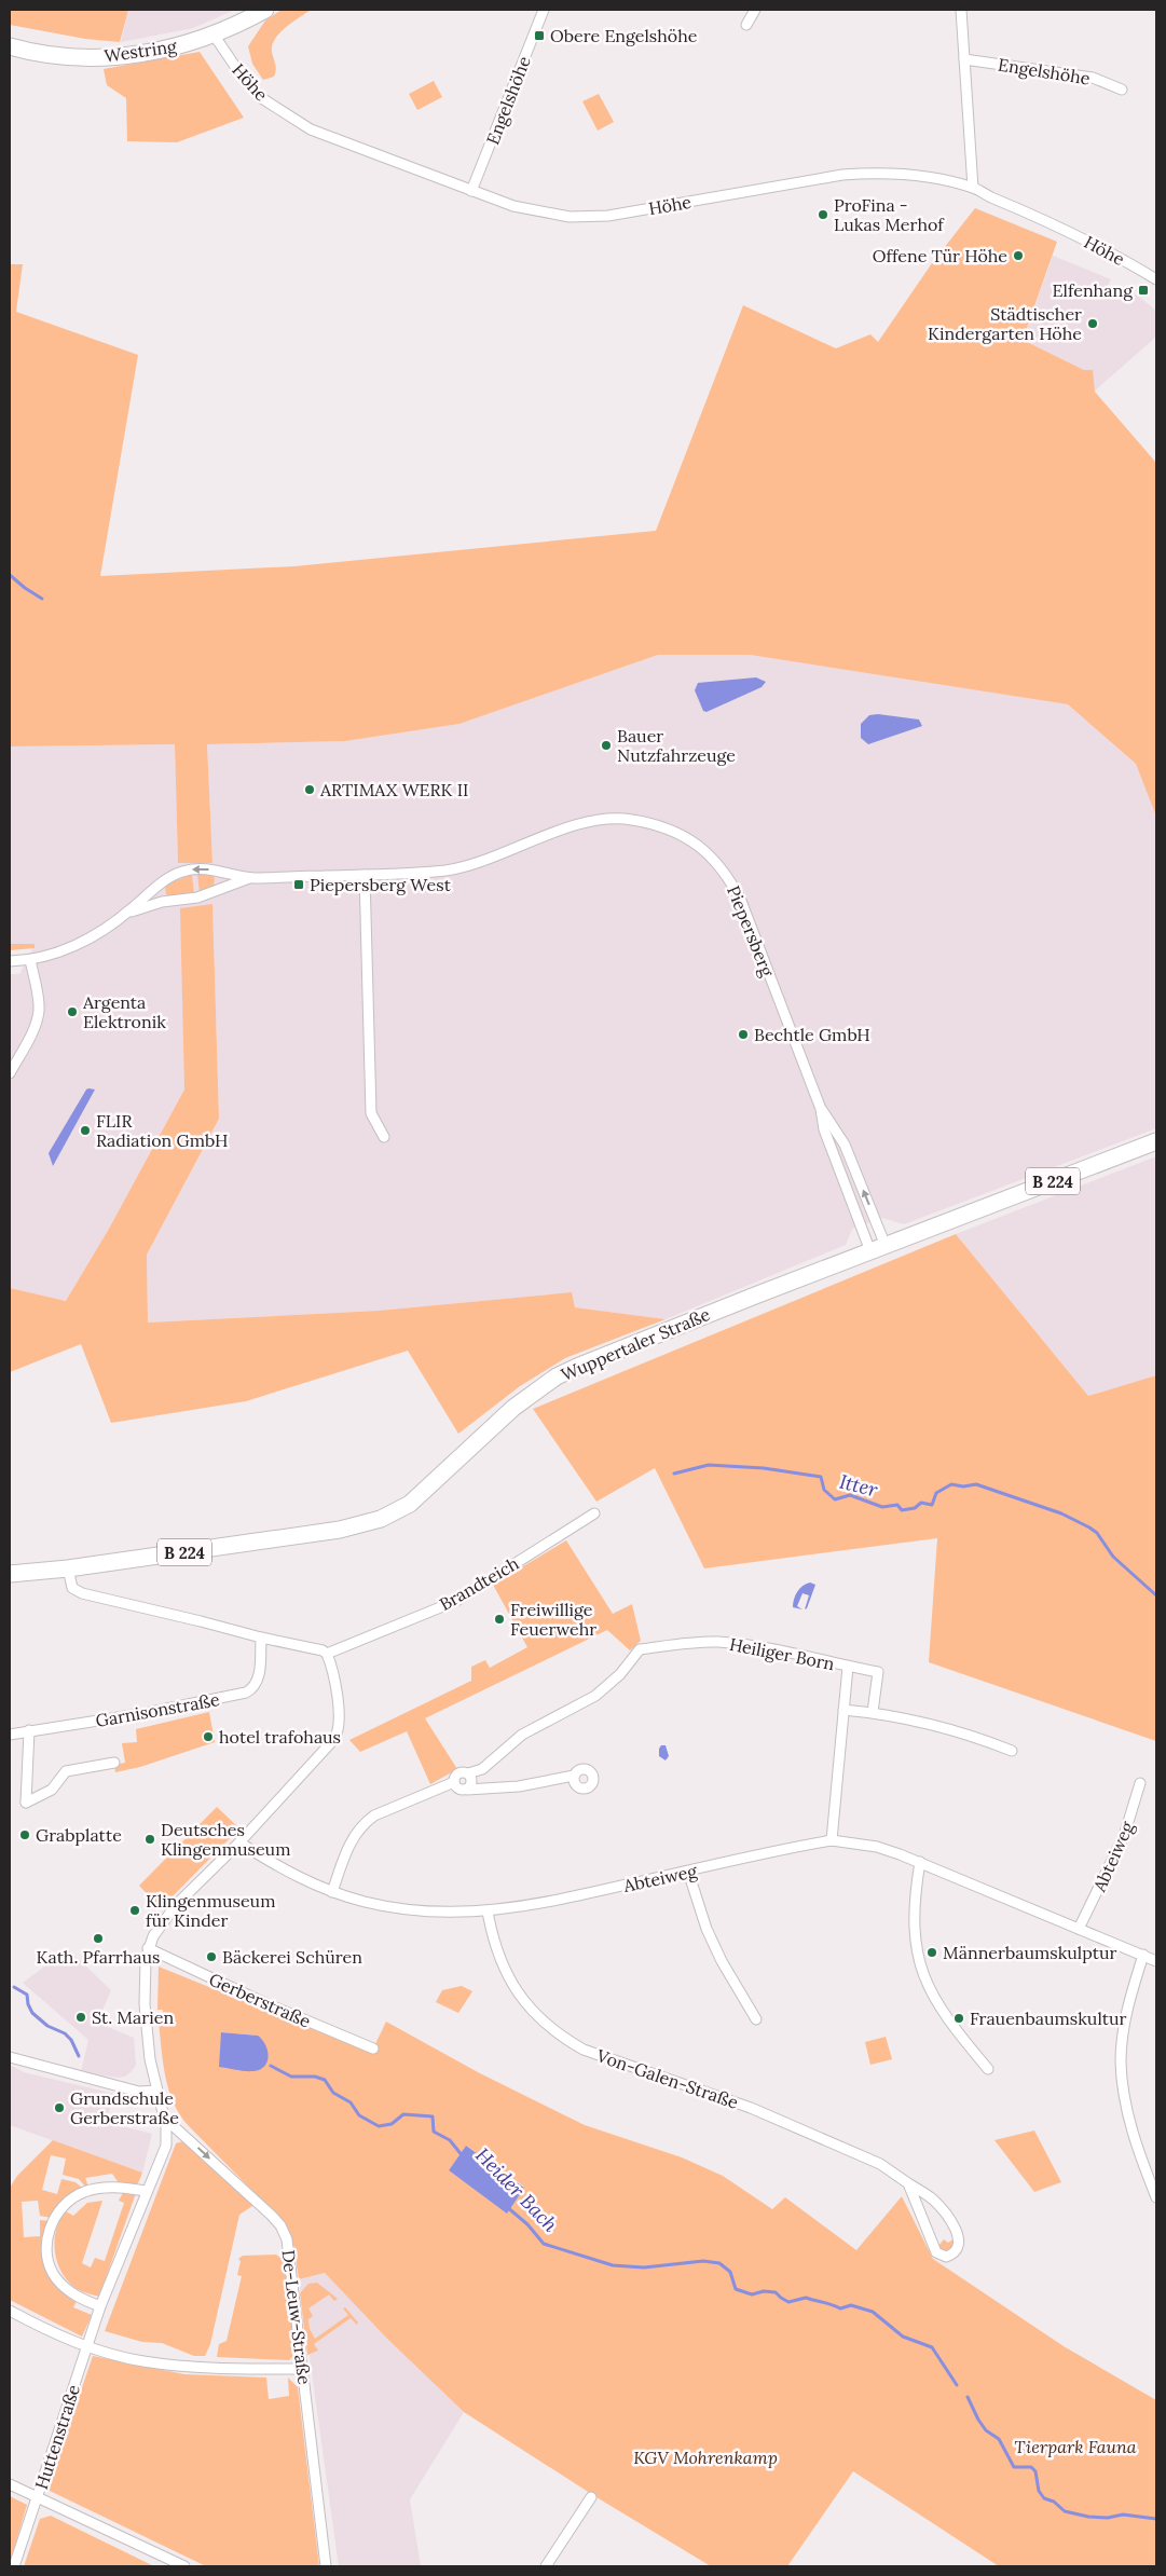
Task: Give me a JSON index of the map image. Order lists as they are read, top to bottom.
{
  "streets": {
    "main road": ["Westring", "B 224", "Wuppertaler Straße"],
    "street": [
      "Engelshöhe",
      "Höhe",
      "Piepersberg",
      "Brandteich",
      "Heiliger Born",
      "Garnisonstraße",
      "Abteiweg",
      "Gerberstraße",
      "Von-Galen-Straße",
      "De-Leuw-Straße",
      "Huttenstraße"
    ]
  },
  "crossings": [
    ["Westring", "Höhe"],
    ["Engelshöhe", "Höhe"],
    ["Piepersberg", "Wuppertaler Straße"],
    ["Heiliger Born", "Abteiweg"],
    ["Abteiweg", "Von-Galen-Straße"],
    ["De-Leuw-Straße", "Huttenstraße"]
  ],
  "one_way": ["De-Leuw-Straße"],
  "water": ["Itter", "Heider Bach"],
  "parks": ["Tierpark Fauna", "KGV Mohrenkamp"],
  "places": {
    "transit": ["Obere Engelshöhe", "Elfenhang", "Piepersberg West"],
    "other": [
      "ProFina - Lukas Merhof",
      "Offene Tür Höhe",
      "Städtischer Kindergarten Höhe",
      "Bauer Nutzfahrzeuge",
      "ARTIMAX WERK II",
      "Argenta Elektronik",
      "Bechtle GmbH",
      "FLIR Radiation GmbH",
      "Freiwillige Feuerwehr",
      "hotel trafohaus",
      "Grabplatte",
      "Deutsches Klingenmuseum",
      "Klingenmuseum für Kinder",
      "Kath. Pfarrhaus",
      "Männerbaumskulptur",
      "Bäckerei Schüren",
      "St. Marien",
      "Frauenbaumskultur",
      "Grundschule Gerberstraße"
    ]
  }
}
